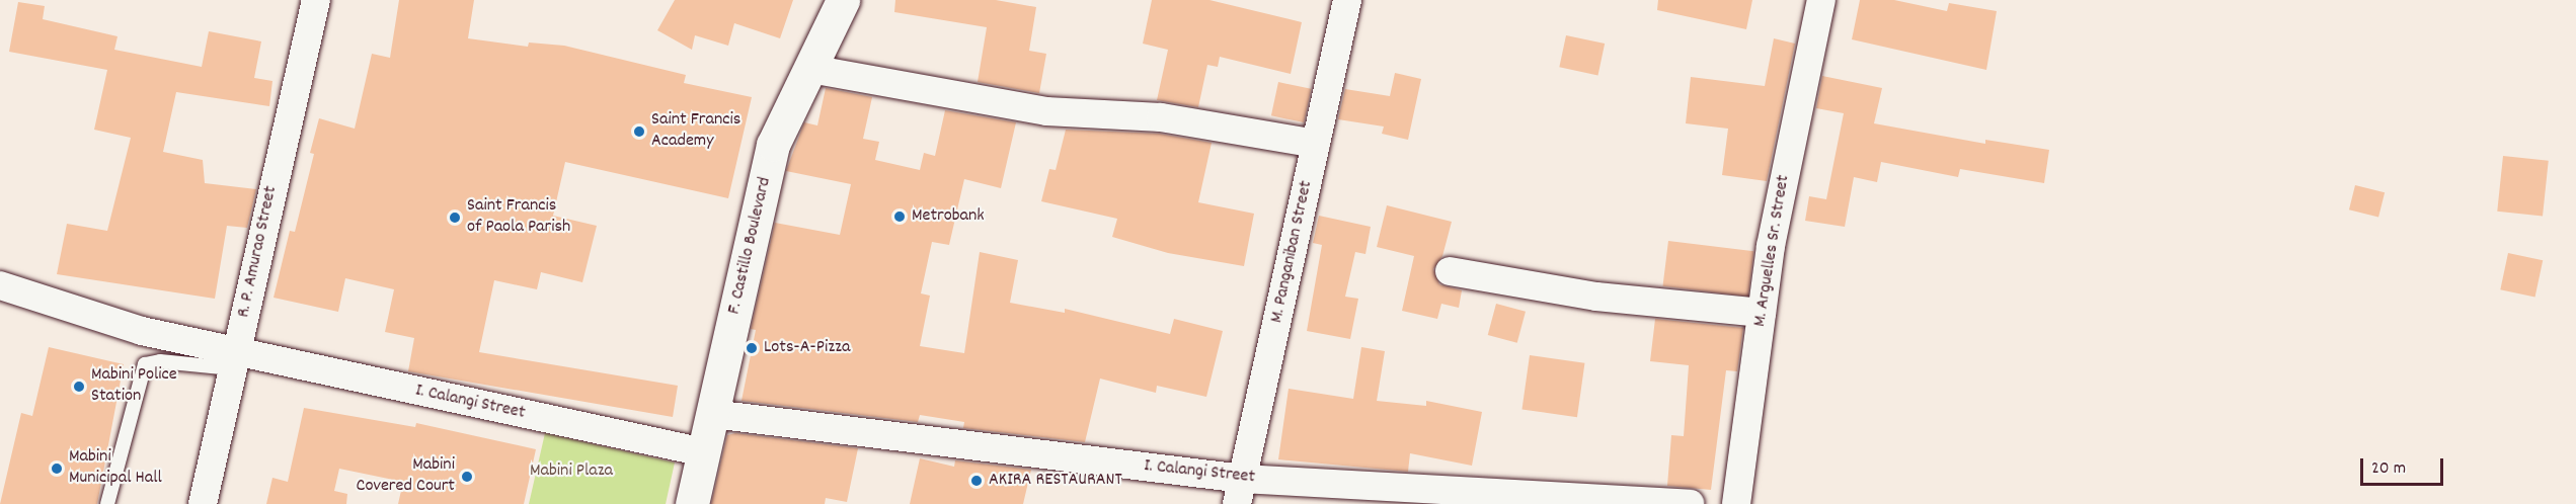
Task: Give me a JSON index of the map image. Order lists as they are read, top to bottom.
{
  "streets": {
    "main road": ["F. Castillo Boulevard"],
    "street": [
      "M. Arguelles Sr. Street",
      "R. P. Amurao Street",
      "M. Panganiban Street",
      "I. Calangi Street"
    ]
  },
  "crossings": [
    ["F. Castillo Boulevard", "I. Calangi Street"],
    ["R. P. Amurao Street", "I. Calangi Street"],
    ["M. Panganiban Street", "I. Calangi Street"]
  ],
  "parks": ["Mabini Plaza"],
  "places": [
    "Saint Francis Academy",
    "Metrobank",
    "Saint Francis of Paola Parish",
    "Lots-A-Pizza",
    "Mabini Police Station",
    "Mabini Municipal Hall",
    "Mabini Covered Court",
    "AKIRA RESTAURANT"
  ],
  "scale_bar": "20 m"
}
